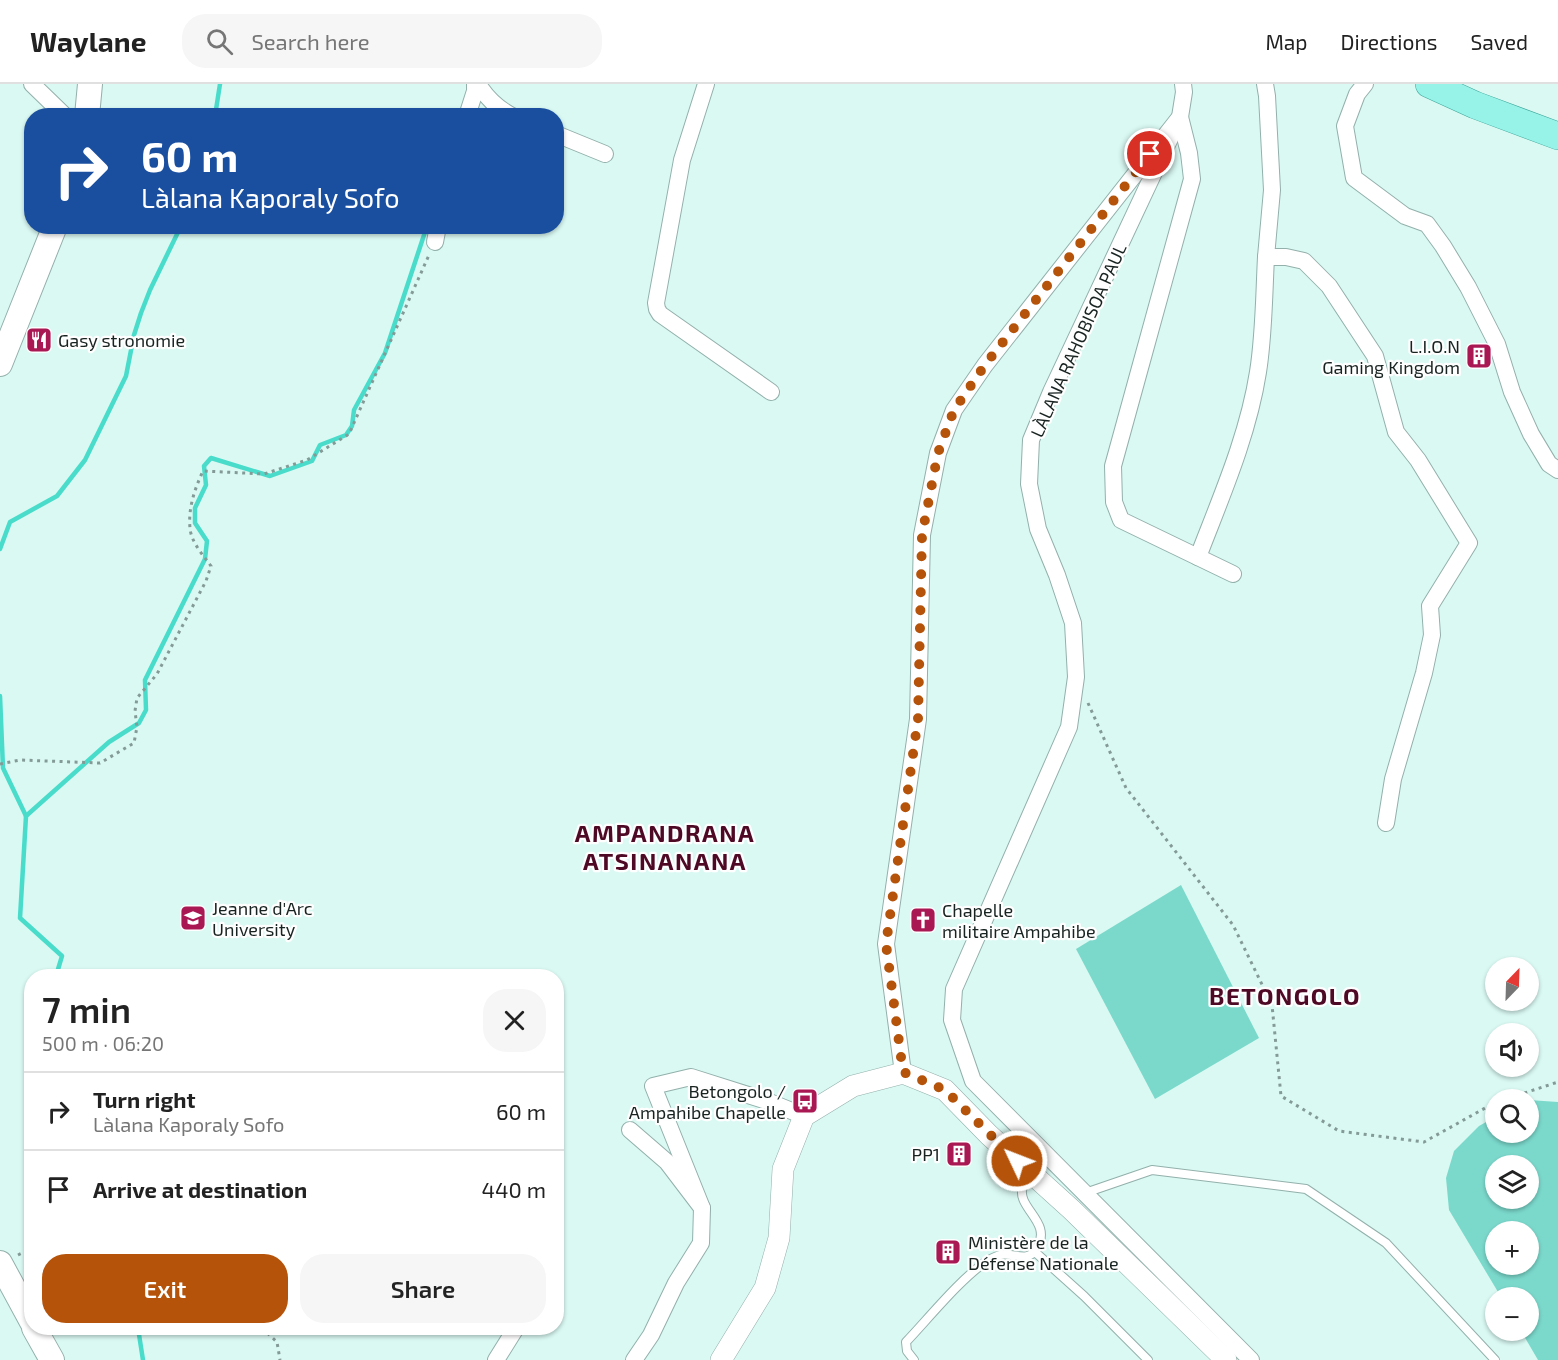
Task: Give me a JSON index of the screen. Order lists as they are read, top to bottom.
{
  "streets": {
    "street": ["LÀLANA RAHOBISOA PAUL"]
  },
  "districts": ["AMPANDRANA ATSINANANA", "BETONGOLO"],
  "places": {
    "restaurant": ["Gasy stronomie"],
    "building": ["L.I.O.N Gaming Kingdom", "PP1", "Ministère de la Défense Nationale"],
    "school or university": ["Jeanne d'Arc University"],
    "church": ["Chapelle militaire Ampahibe"],
    "bus stop": ["Betongolo / Ampahibe Chapelle"]
  },
  "north": "top right",
  "page": {
    "header": "Waylane",
    "search": "Search here",
    "nav": ["Map", "Directions", "Saved"],
    "turn": ["60 m", "Làlana Kaporaly Sofo"],
    "map_buttons": ["+", "−"],
    "heading": ["7 min", "500 m · 06:20"],
    "list": [
      {
        "name": "Turn right",
        "note": "Làlana Kaporaly Sofo",
        "value": "60 m"
      },
      {
        "name": "Arrive at destination",
        "value": "440 m"
      }
    ],
    "buttons": ["Exit", "Share"]
  }
}
